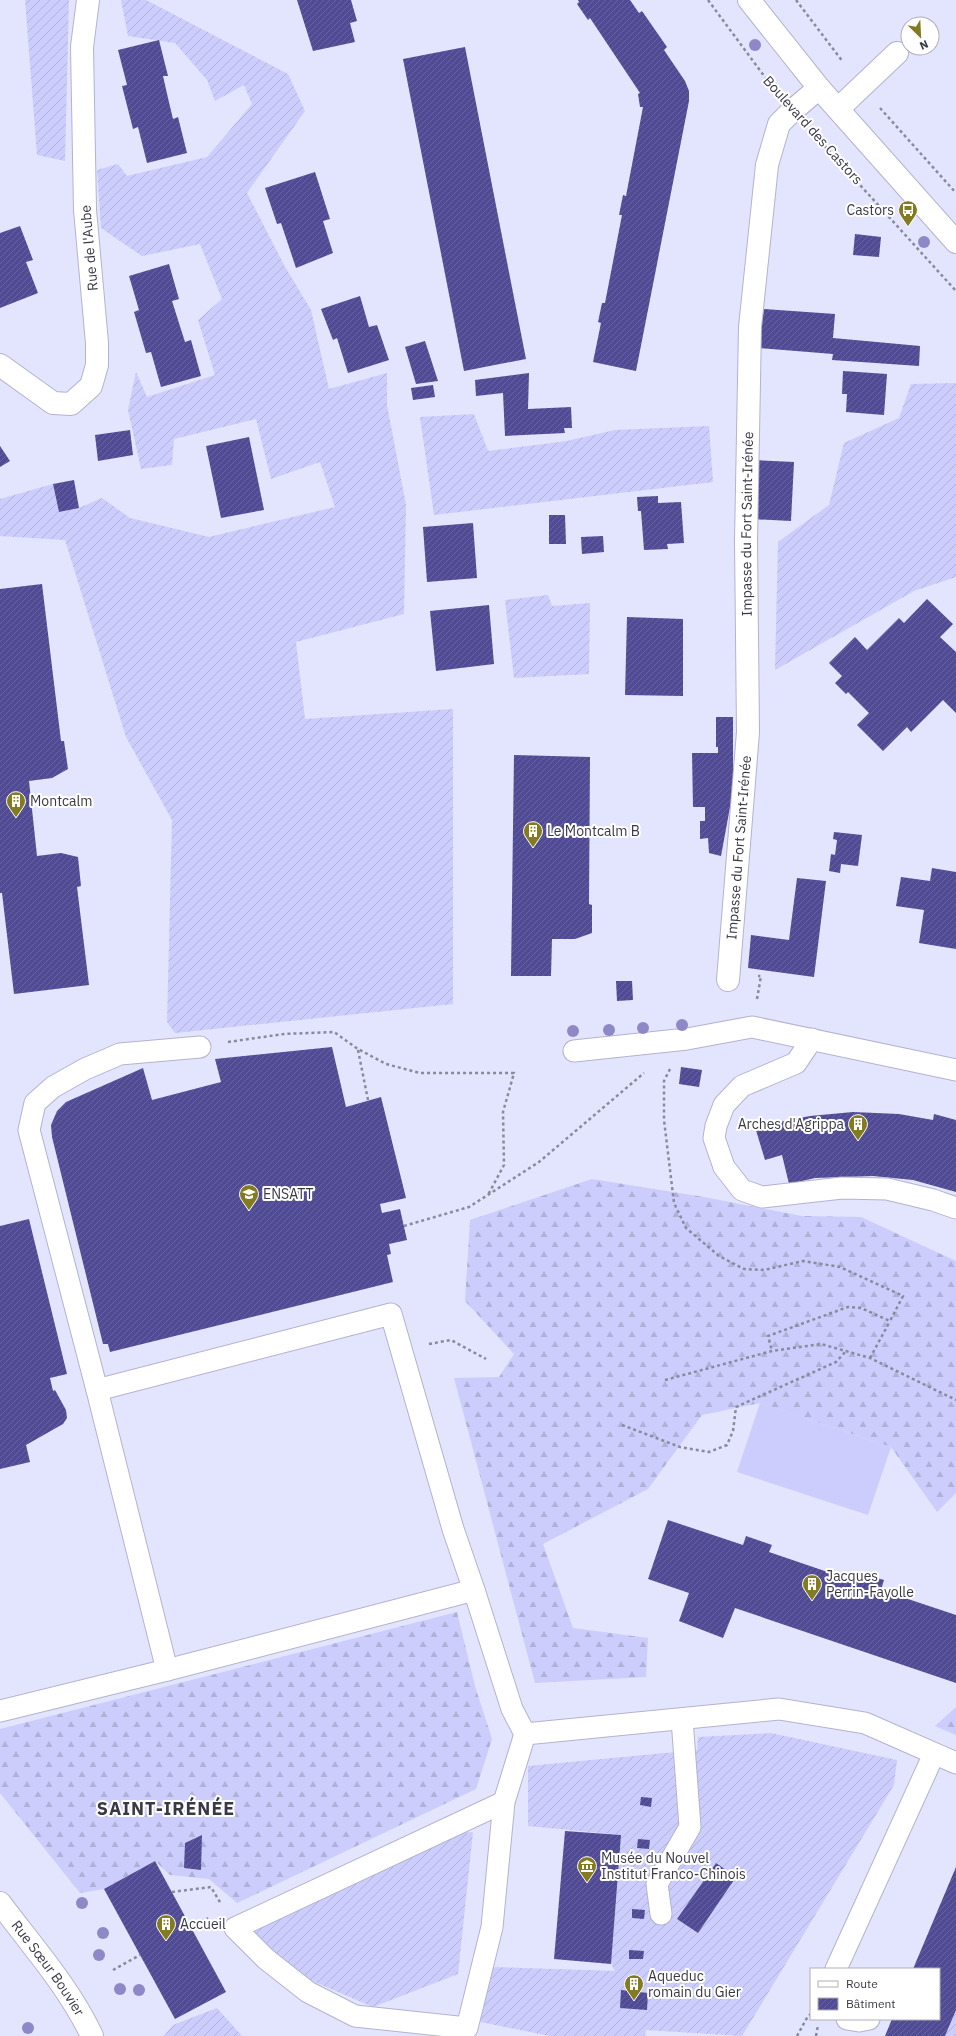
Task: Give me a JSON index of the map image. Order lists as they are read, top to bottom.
{
  "streets": {
    "street": ["Rue de l'Aube", "Impasse du Fort Saint-Irénée", "Rue Sœur Bouvier"],
    "path": ["Boulevard des Castors"]
  },
  "crossings": [
    ["Boulevard des Castors", "Impasse du Fort Saint-Irénée"]
  ],
  "districts": ["SAINT-IRÉNÉE"],
  "places": {
    "bus stop": ["Castors"],
    "building": [
      "Montcalm",
      "Le Montcalm B",
      "Arches d'Agrippa",
      "Jacques Perrin-Fayolle",
      "Accueil",
      "Aqueduc romain du Gier"
    ],
    "school or university": ["ENSATT"],
    "museum": ["Musée du Nouvel Institut Franco-Chinois"]
  },
  "legend": ["Route", "Bâtiment"],
  "north": "bottom right"
}
